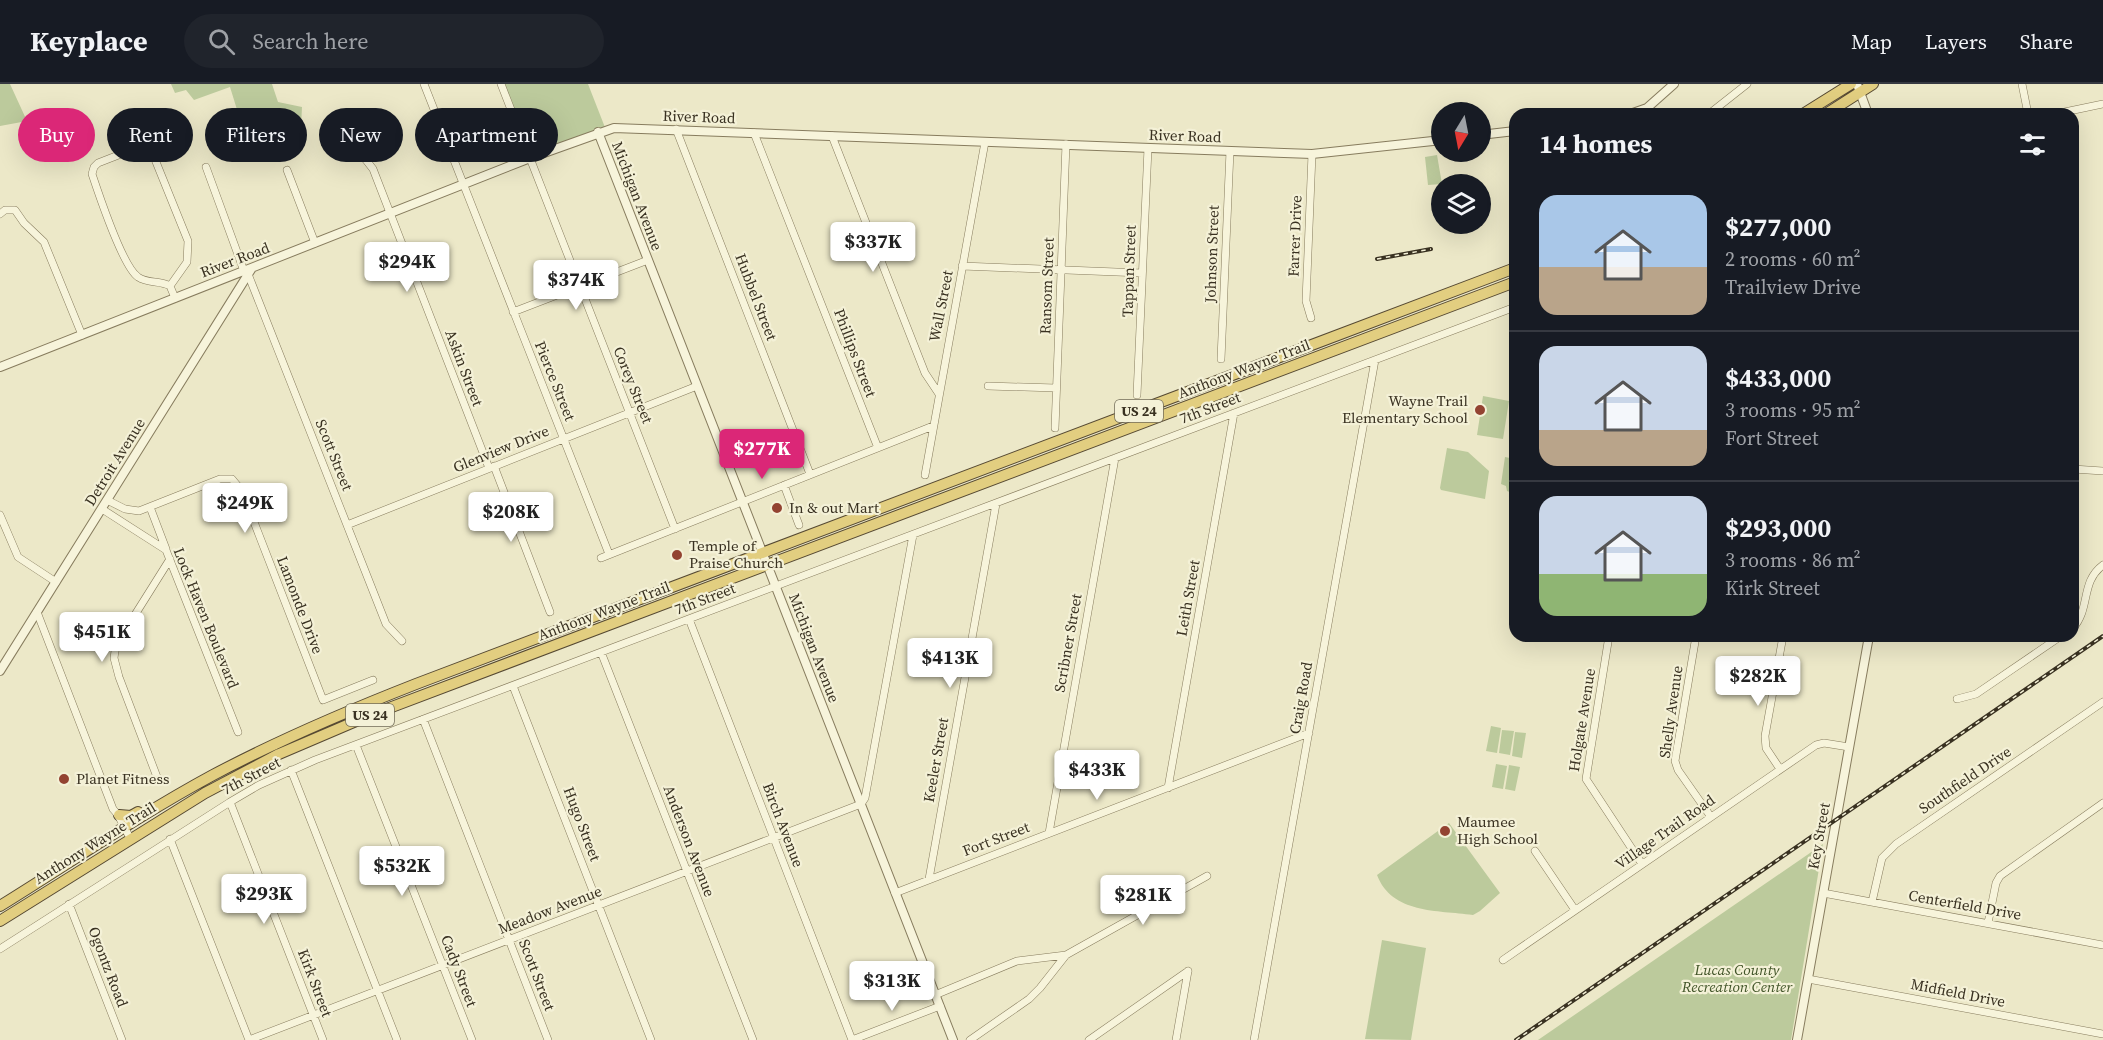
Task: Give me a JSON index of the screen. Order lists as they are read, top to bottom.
{
  "streets": {
    "highway": ["Anthony Wayne Trail", "US 24"],
    "street": [
      "River Road",
      "Michigan Avenue",
      "Farrer Drive",
      "Johnson Street",
      "Tappan Street",
      "Ransom Street",
      "Hubbel Street",
      "Wall Street",
      "Phillips Street",
      "Askin Street",
      "Pierce Street",
      "Corey Street",
      "7th Street",
      "Glenview Drive",
      "Scott Street",
      "Detroit Avenue",
      "Leith Street",
      "Lamonde Drive",
      "Lock Haven Boulevard",
      "Scribner Street",
      "Craig Road",
      "Shelly Avenue",
      "Holgate Avenue",
      "Keeler Street",
      "Southfield Drive",
      "Hugo Street",
      "Birch Avenue",
      "Village Trail Road",
      "Key Street",
      "Fort Street",
      "Anderson Avenue",
      "Centerfield Drive",
      "Meadow Avenue",
      "Ogontz Road",
      "Cady Street",
      "Kirk Street",
      "Midfield Drive"
    ]
  },
  "crossings": [
    ["River Road", "Michigan Avenue"],
    ["River Road", "Farrer Drive"],
    ["River Road", "Johnson Street"],
    ["River Road", "Tappan Street"],
    ["River Road", "Ransom Street"],
    ["River Road", "Hubbel Street"],
    ["River Road", "Wall Street"],
    ["River Road", "Phillips Street"],
    ["River Road", "Askin Street"],
    ["River Road", "Pierce Street"],
    ["River Road", "Scott Street"],
    ["River Road", "Detroit Avenue"],
    ["Michigan Avenue", "Anthony Wayne Trail"],
    ["Michigan Avenue", "7th Street"],
    ["Michigan Avenue", "Glenview Drive"],
    ["Michigan Avenue", "Fort Street"],
    ["Michigan Avenue", "Meadow Avenue"],
    ["Askin Street", "Glenview Drive"],
    ["Pierce Street", "Glenview Drive"],
    ["Corey Street", "Glenview Drive"],
    ["7th Street", "Scott Street"],
    ["7th Street", "Leith Street"],
    ["7th Street", "Scribner Street"],
    ["7th Street", "Craig Road"],
    ["7th Street", "Keeler Street"],
    ["7th Street", "Hugo Street"],
    ["7th Street", "Birch Avenue"],
    ["7th Street", "Anderson Avenue"],
    ["7th Street", "Ogontz Road"],
    ["7th Street", "Cady Street"],
    ["7th Street", "Kirk Street"],
    ["Glenview Drive", "Scott Street"],
    ["Scott Street", "Detroit Avenue"],
    ["Scott Street", "Meadow Avenue"],
    ["Detroit Avenue", "Lamonde Drive"],
    ["Detroit Avenue", "Lock Haven Boulevard"],
    ["Leith Street", "Fort Street"],
    ["Scribner Street", "Fort Street"],
    ["Craig Road", "Fort Street"],
    ["Shelly Avenue", "Village Trail Road"],
    ["Holgate Avenue", "Village Trail Road"],
    ["Keeler Street", "Fort Street"],
    ["Southfield Drive", "Centerfield Drive"],
    ["Hugo Street", "Meadow Avenue"],
    ["Birch Avenue", "Meadow Avenue"],
    ["Village Trail Road", "Key Street"],
    ["Key Street", "Centerfield Drive"],
    ["Key Street", "Midfield Drive"],
    ["Anderson Avenue", "Meadow Avenue"],
    ["Meadow Avenue", "Cady Street"],
    ["Meadow Avenue", "Kirk Street"]
  ],
  "parks": ["Lucas County Recreation Center"],
  "places": [
    "Wayne Trail Elementary School",
    "In & out Mart",
    "Temple of Praise Church",
    "Planet Fitness",
    "Maumee High School"
  ],
  "north": "bottom",
  "page": {
    "header": "Keyplace",
    "search": "Search here",
    "nav": ["Map", "Layers", "Share"],
    "chip": [
      "Buy",
      "Rent",
      "Filters",
      "New",
      "Apartment"
    ],
    "heading": "14 homes",
    "list": [
      {
        "name": "$277,000",
        "note": "2 rooms · 60 m² · Trailview Drive"
      },
      {
        "name": "$433,000",
        "note": "3 rooms · 95 m² · Fort Street"
      },
      {
        "name": "$293,000",
        "note": "3 rooms · 86 m² · Kirk Street"
      }
    ],
    "price": [
      "$337K",
      "$294K",
      "$374K",
      "$277K",
      "$249K",
      "$208K",
      "$451K",
      "$413K",
      "$282K",
      "$433K",
      "$532K",
      "$293K",
      "$281K",
      "$313K"
    ]
  }
}
